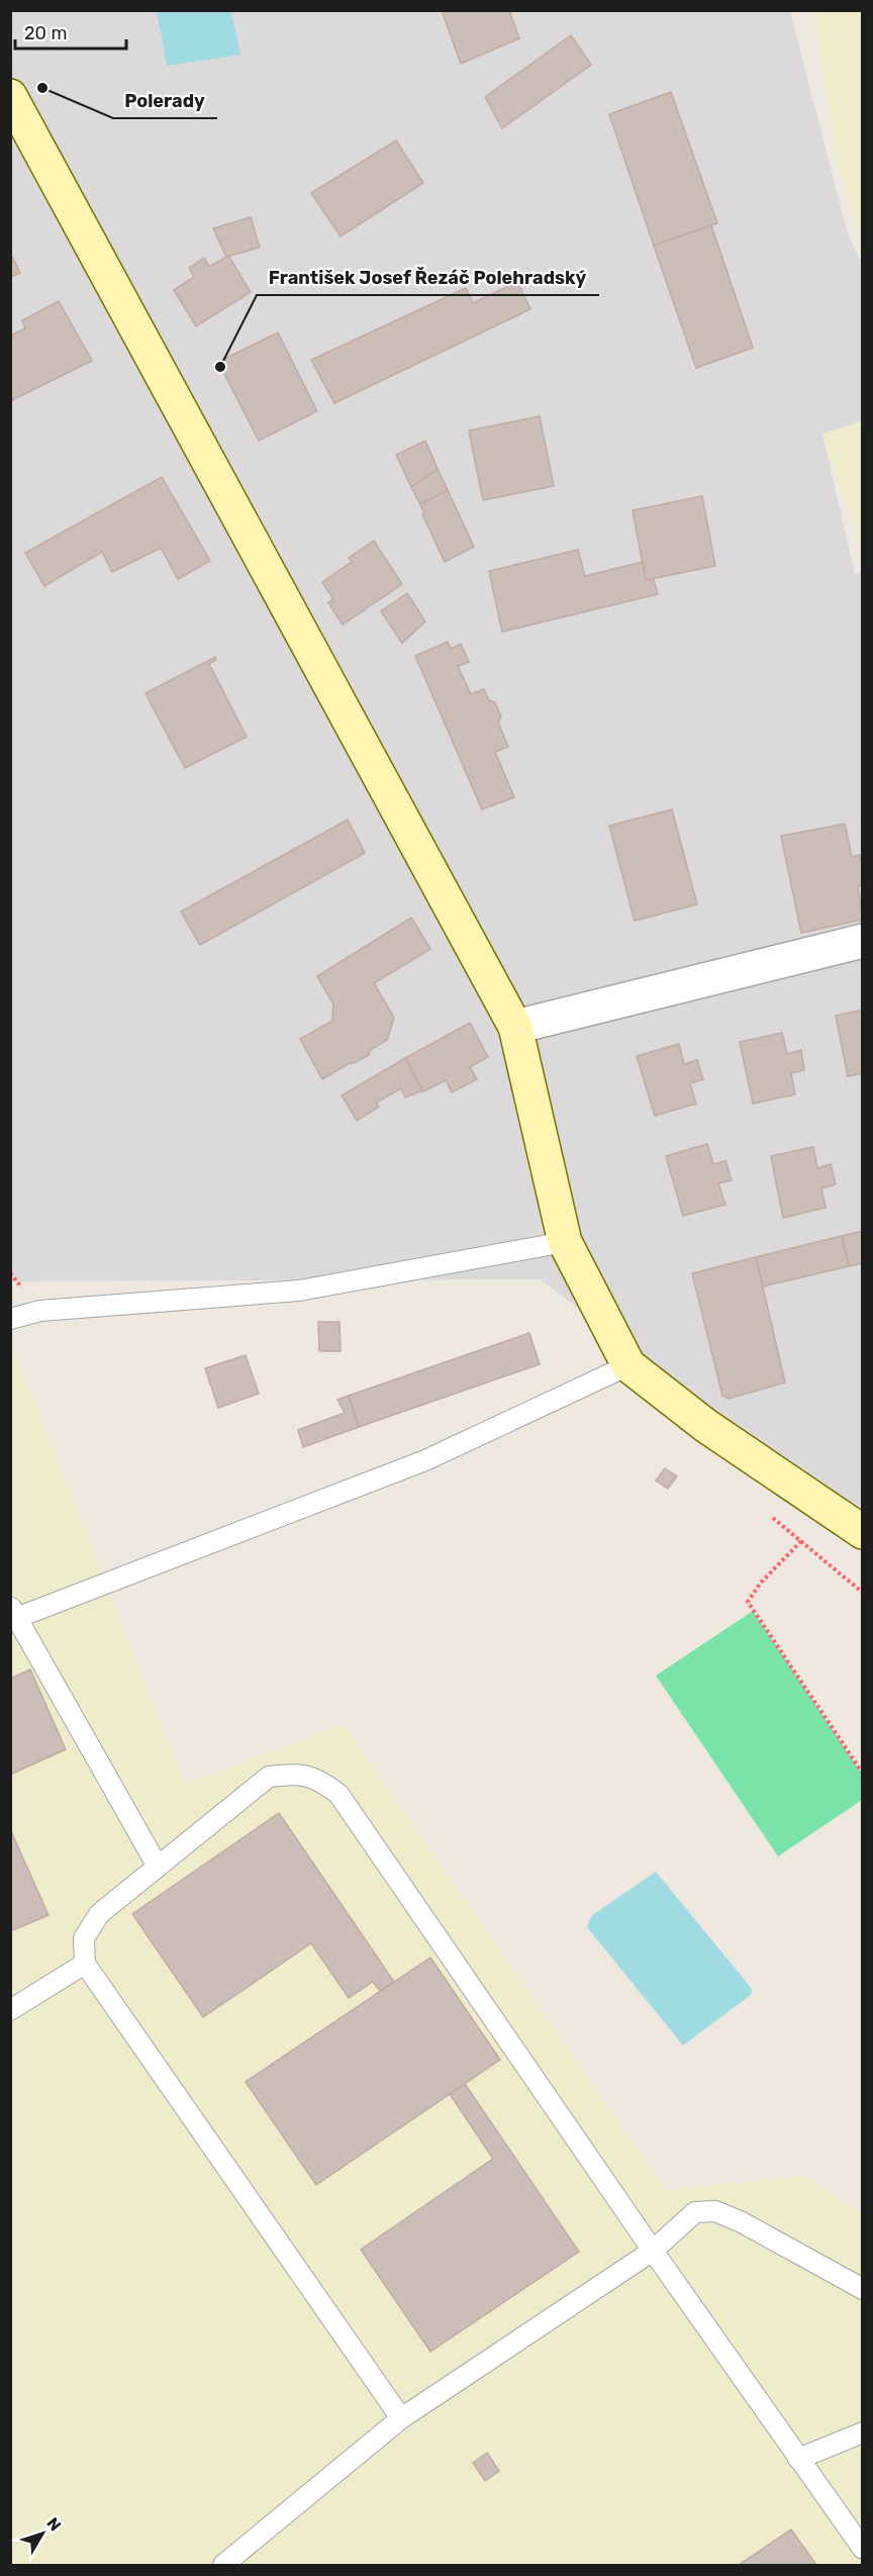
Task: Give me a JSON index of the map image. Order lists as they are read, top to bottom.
{
  "places": ["Polerady", "František Josef Řezáč Polehradský"],
  "scale_bar": "20 m",
  "north": "top right"
}
